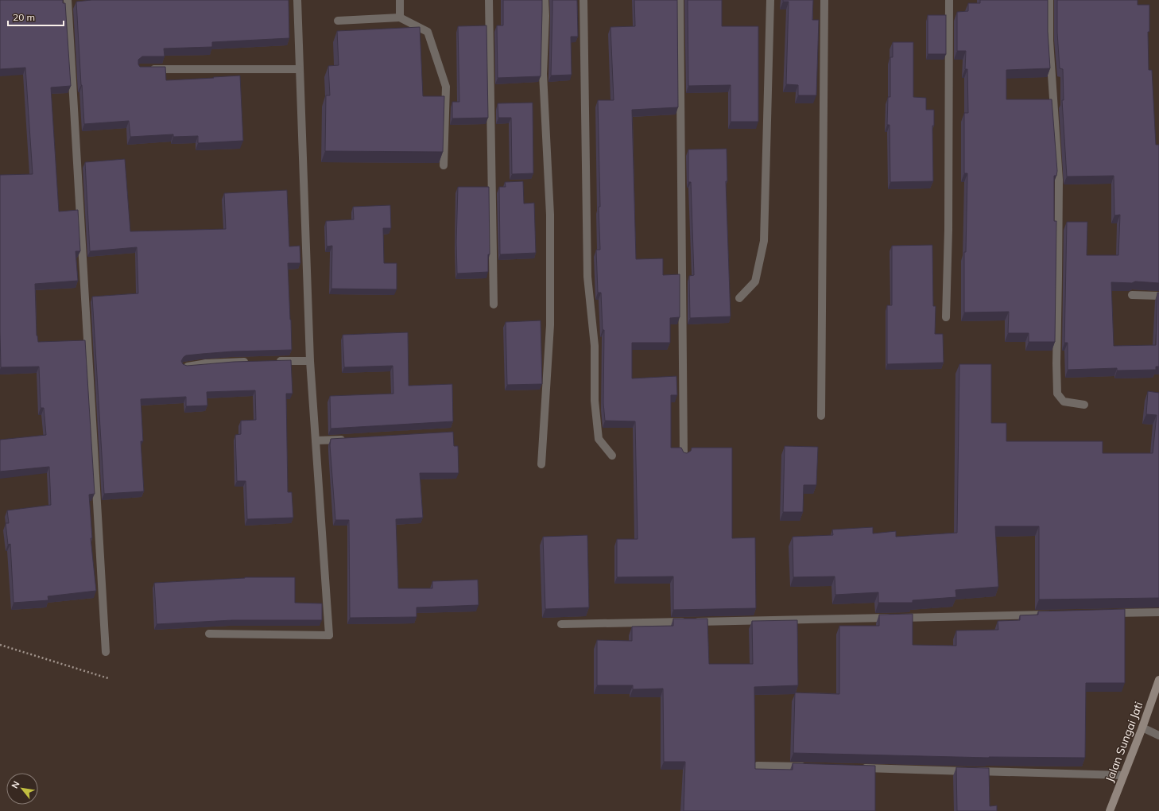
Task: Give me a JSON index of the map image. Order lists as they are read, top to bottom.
{
  "streets": {
    "main road": ["Jalan Sungai Jati"]
  },
  "scale_bar": "20 m",
  "north": "top left"
}
